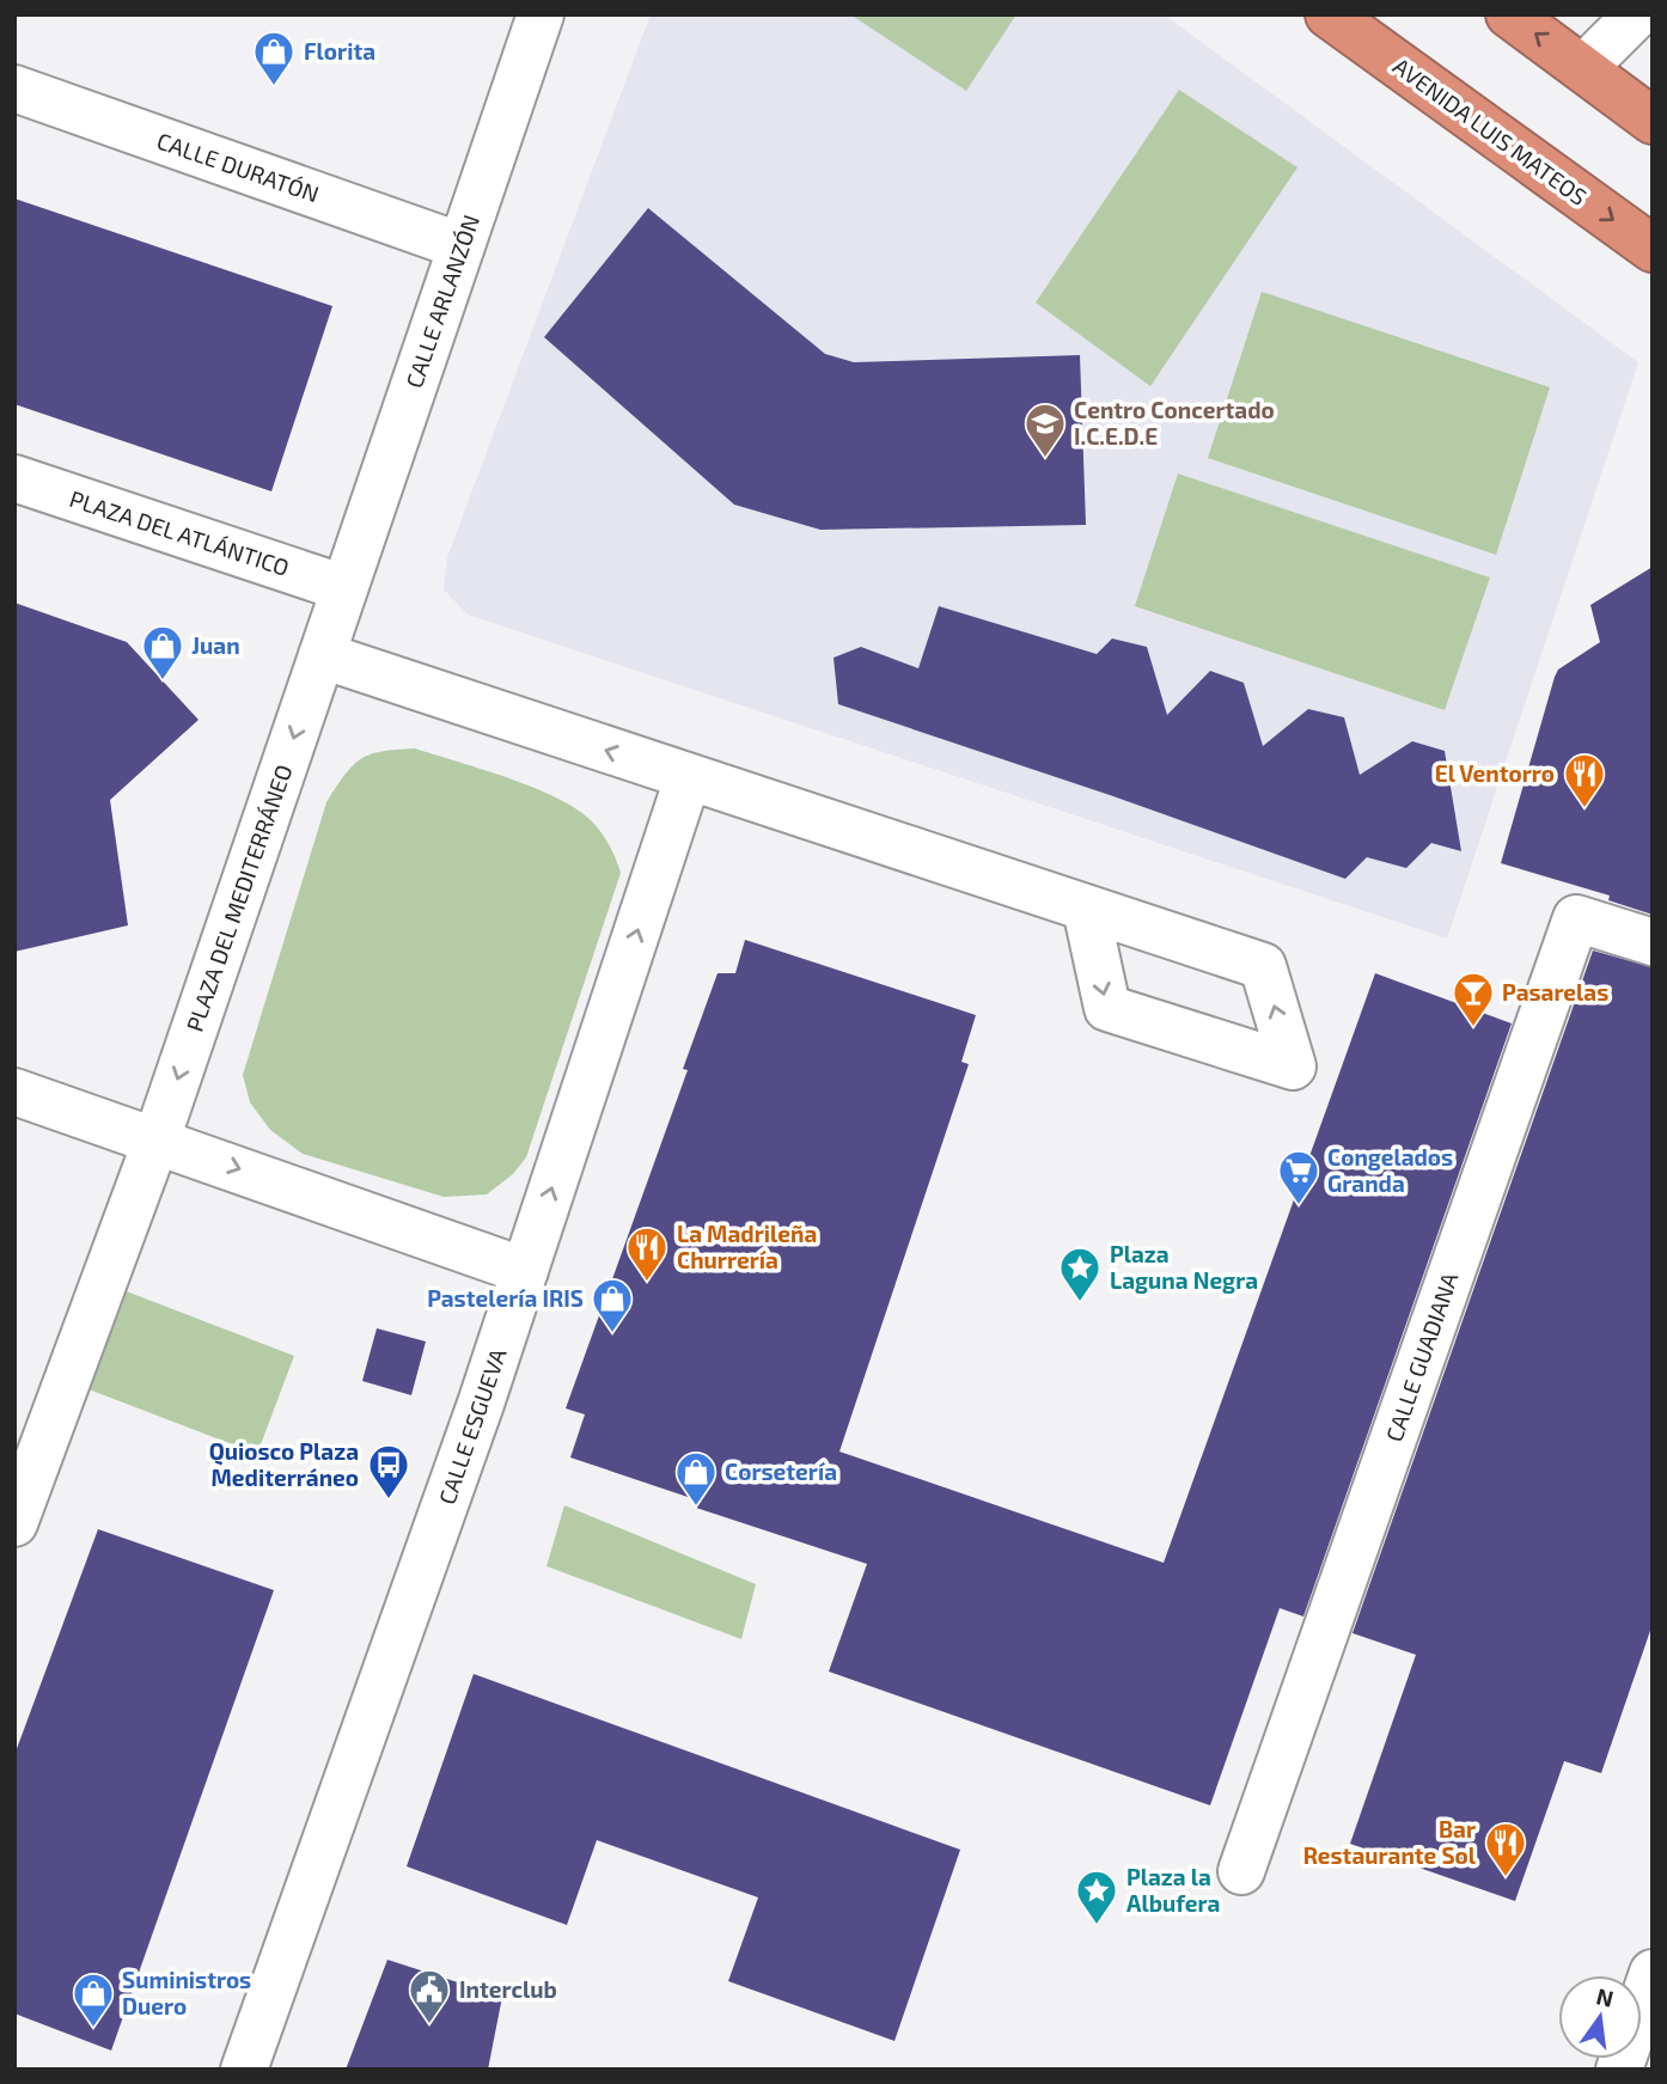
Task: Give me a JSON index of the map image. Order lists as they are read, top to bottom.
{
  "streets": {
    "highway": ["AVENIDA LUIS MATEOS"],
    "street": [
      "CALLE DURATÓN",
      "CALLE ARLANZÓN",
      "PLAZA DEL ATLÁNTICO",
      "PLAZA DEL MEDITERRÁNEO",
      "CALLE GUADIANA",
      "CALLE ESGUEVA"
    ]
  },
  "crossings": [
    ["CALLE DURATÓN", "CALLE ARLANZÓN"],
    ["CALLE ARLANZÓN", "PLAZA DEL ATLÁNTICO"],
    ["CALLE ARLANZÓN", "PLAZA DEL MEDITERRÁNEO"],
    ["PLAZA DEL ATLÁNTICO", "PLAZA DEL MEDITERRÁNEO"]
  ],
  "one_way": ["PLAZA DEL MEDITERRÁNEO", "CALLE ESGUEVA"],
  "places": {
    "shop": [
      "Florita",
      "Juan",
      "Pastelería IRIS",
      "Corsetería",
      "Suministros Duero"
    ],
    "school or university": ["Centro Concertado I.C.E.D.E"],
    "restaurant": ["El Ventorro", "La Madrileña Churrería", "Bar Restaurante Sol"],
    "bar": ["Pasarelas"],
    "supermarket": ["Congelados Granda"],
    "place": ["Plaza Laguna Negra", "Plaza la Albufera"],
    "bus stop": ["Quiosco Plaza Mediterráneo"],
    "public building": ["Interclub"]
  },
  "north": "top"
}
